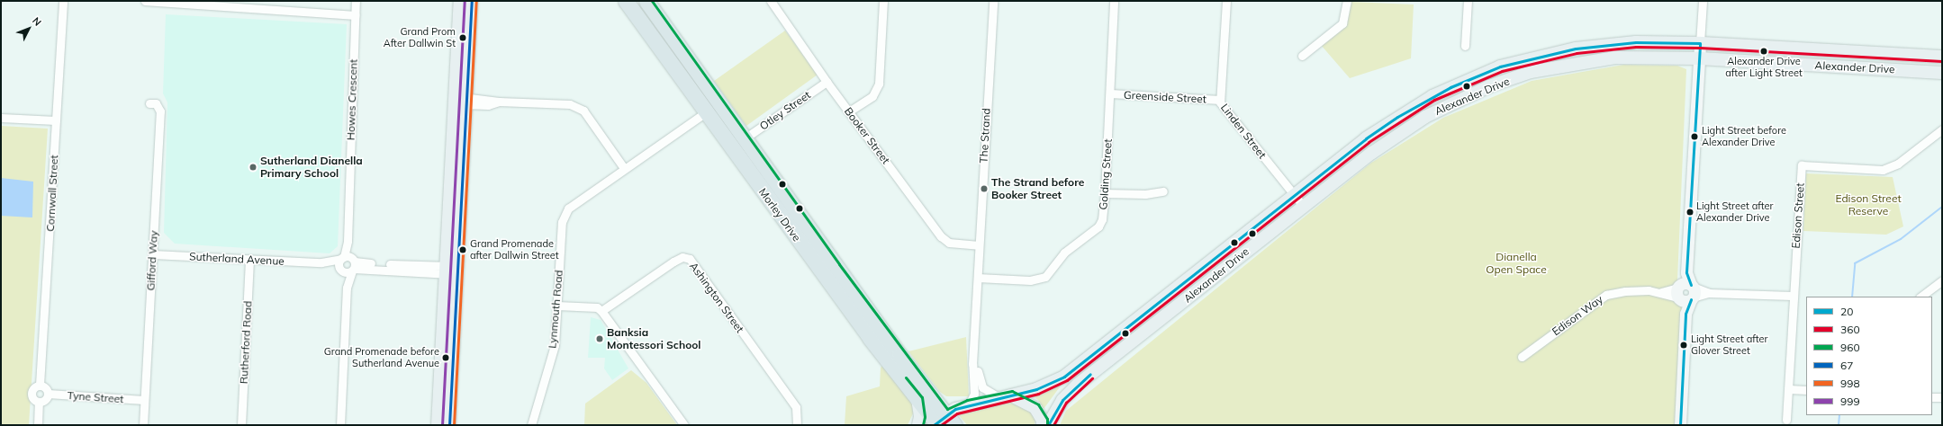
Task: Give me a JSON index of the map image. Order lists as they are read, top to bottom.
{
  "streets": {
    "highway": ["Morley Drive"],
    "main road": ["Alexander Drive"],
    "street": [
      "Greenside Street",
      "Howes Crescent",
      "Otley Street",
      "Linden Street",
      "Booker Street",
      "The Strand",
      "Golding Street",
      "Cornwall Street",
      "Edison Street",
      "Sutherland Avenue",
      "Gifford Way",
      "Ashington Street",
      "Lynmouth Road",
      "Edison Way",
      "Rutherford Road",
      "Tyne Street"
    ]
  },
  "crossings": [
    ["Alexander Drive", "Linden Street"],
    ["Alexander Drive", "The Strand"],
    ["Alexander Drive", "Morley Drive"],
    ["Greenside Street", "Linden Street"],
    ["Greenside Street", "Golding Street"],
    ["Howes Crescent", "Sutherland Avenue"],
    ["Otley Street", "Booker Street"],
    ["Otley Street", "Morley Drive"],
    ["Booker Street", "The Strand"],
    ["The Strand", "Golding Street"],
    ["Cornwall Street", "Tyne Street"],
    ["Morley Drive", "Lynmouth Road"],
    ["Sutherland Avenue", "Gifford Way"],
    ["Sutherland Avenue", "Rutherford Road"],
    ["Gifford Way", "Tyne Street"]
  ],
  "parks": ["Edison Street Reserve", "Dianella Open Space"],
  "places": [
    "Grand Prom After Dallwin St",
    "Alexander Drive after Light Street",
    "Light Street before Alexander Drive",
    "Sutherland Dianella Primary School",
    "The Strand before Booker Street",
    "Light Street after Alexander Drive",
    "Grand Promenade after Dallwin Street",
    "Banksia Montessori School",
    "Light Street after Glover Street",
    "Grand Promenade before Sutherland Avenue"
  ],
  "lines": [
    "transit line 960",
    "transit line 67",
    "transit line 998",
    "transit line 999",
    "transit line 20",
    "transit line 360"
  ],
  "legend": [
    "20",
    "360",
    "960",
    "67",
    "998",
    "999"
  ],
  "north": "top right"
}
